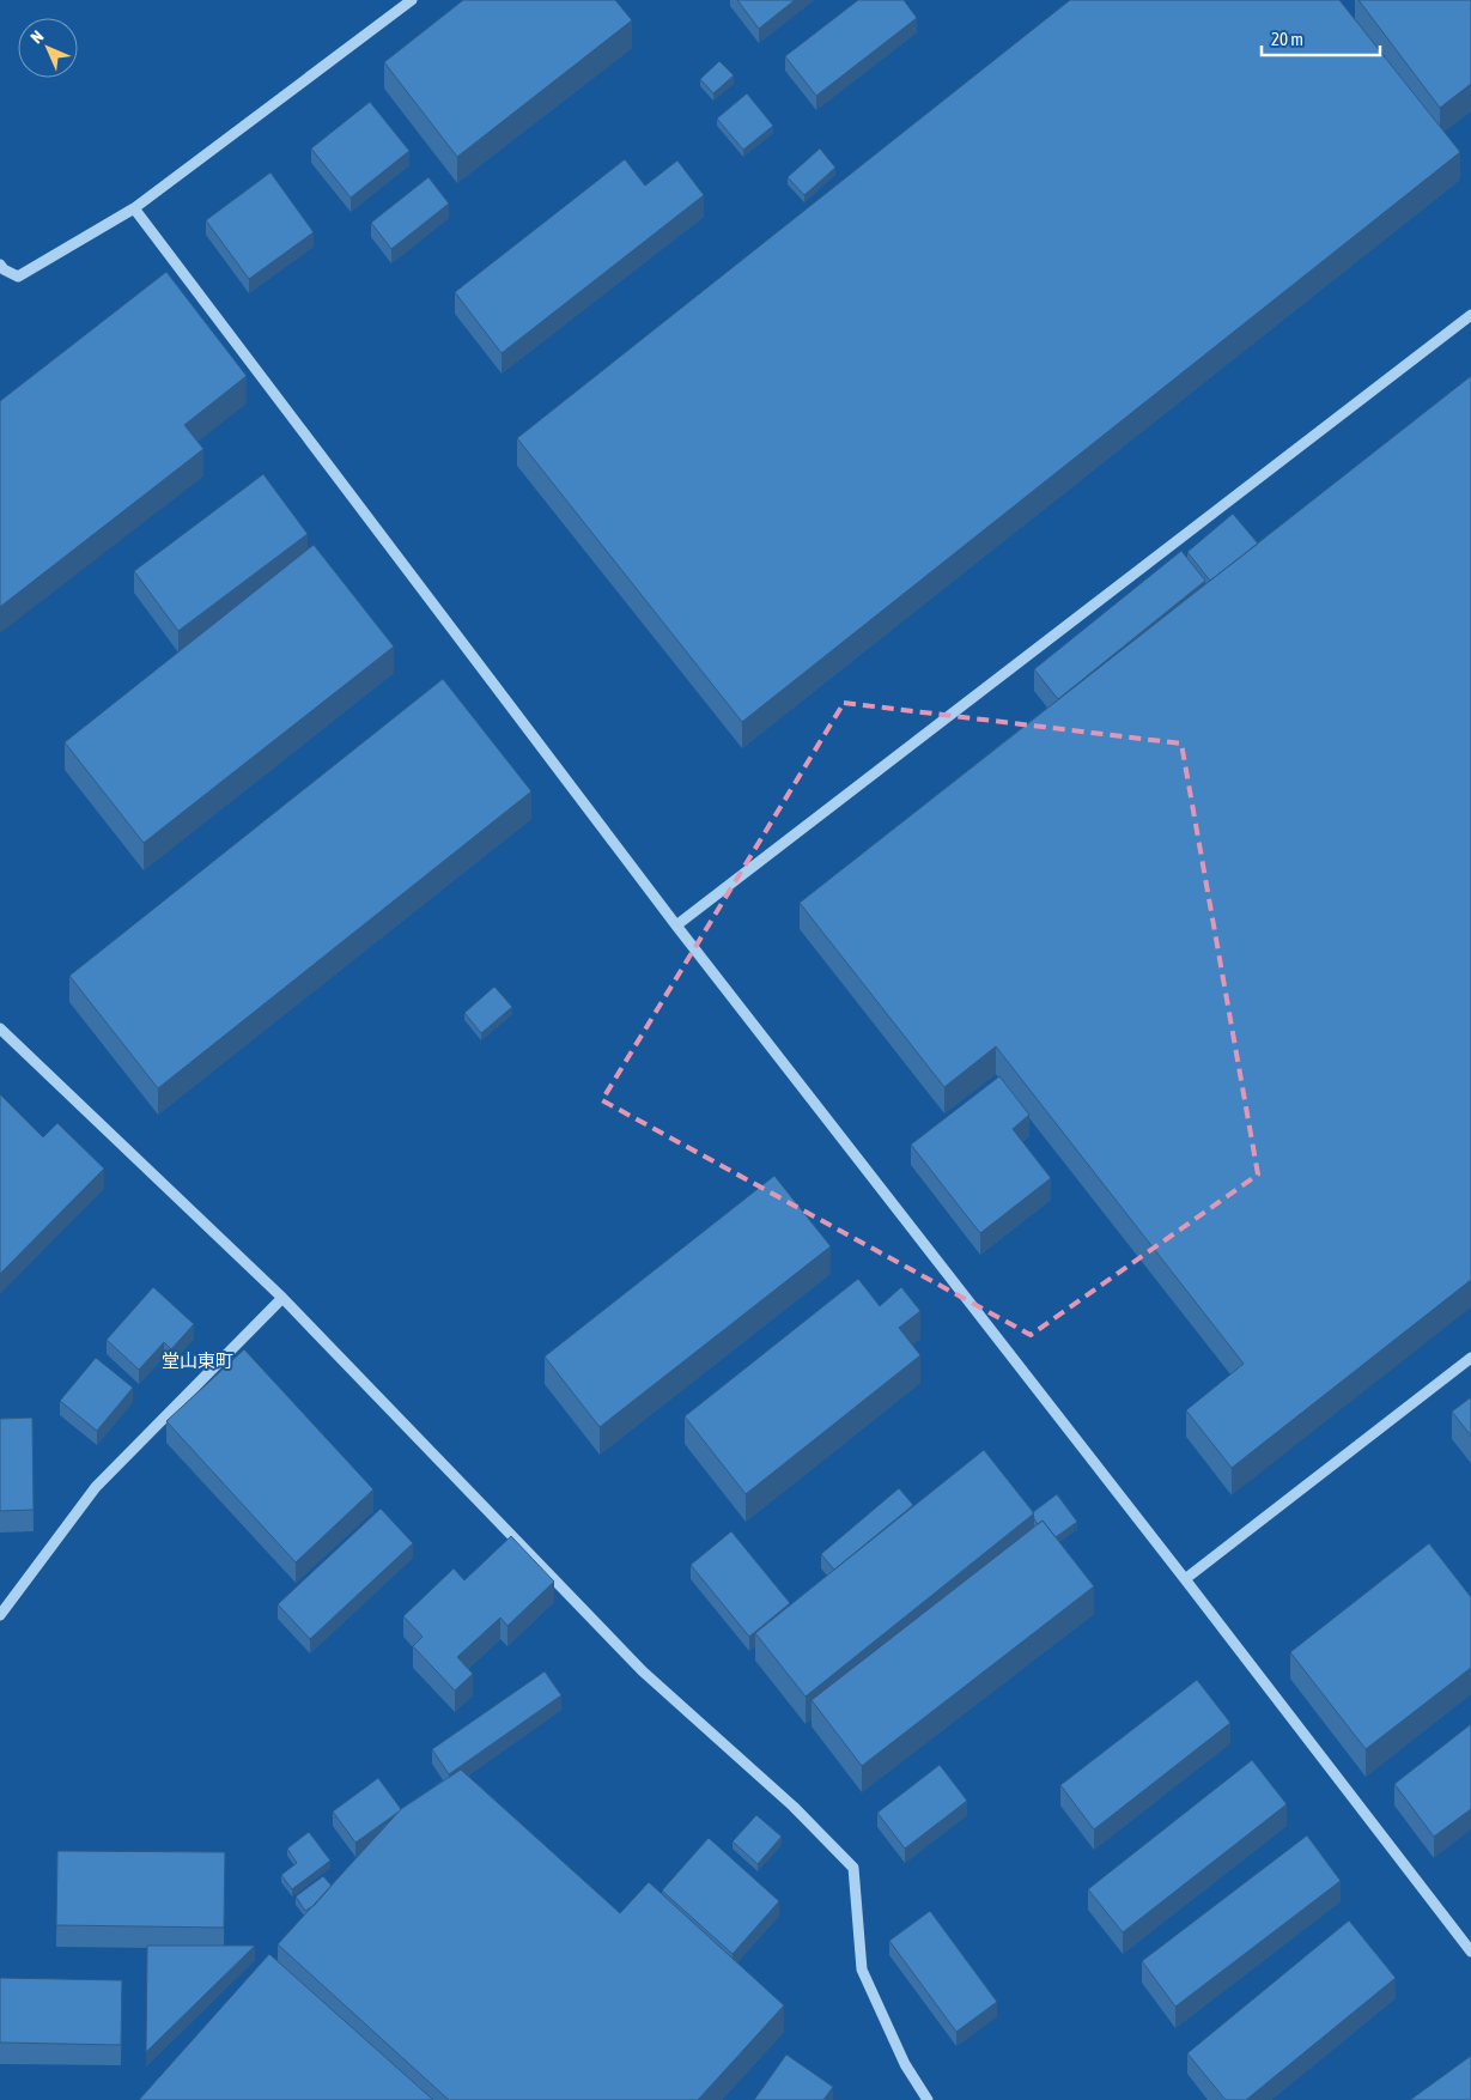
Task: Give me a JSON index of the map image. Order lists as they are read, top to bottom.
{
  "districts": ["堂山東町"],
  "scale_bar": "20 m",
  "north": "top left"
}
